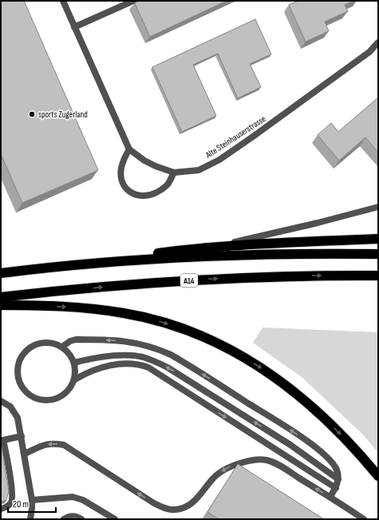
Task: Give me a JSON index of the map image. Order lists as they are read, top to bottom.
{
  "streets": {
    "highway": ["A14"],
    "street": ["Alte Steinhauserstrasse"]
  },
  "places": ["sports Zugerland"],
  "scale_bar": "20 m"
}
